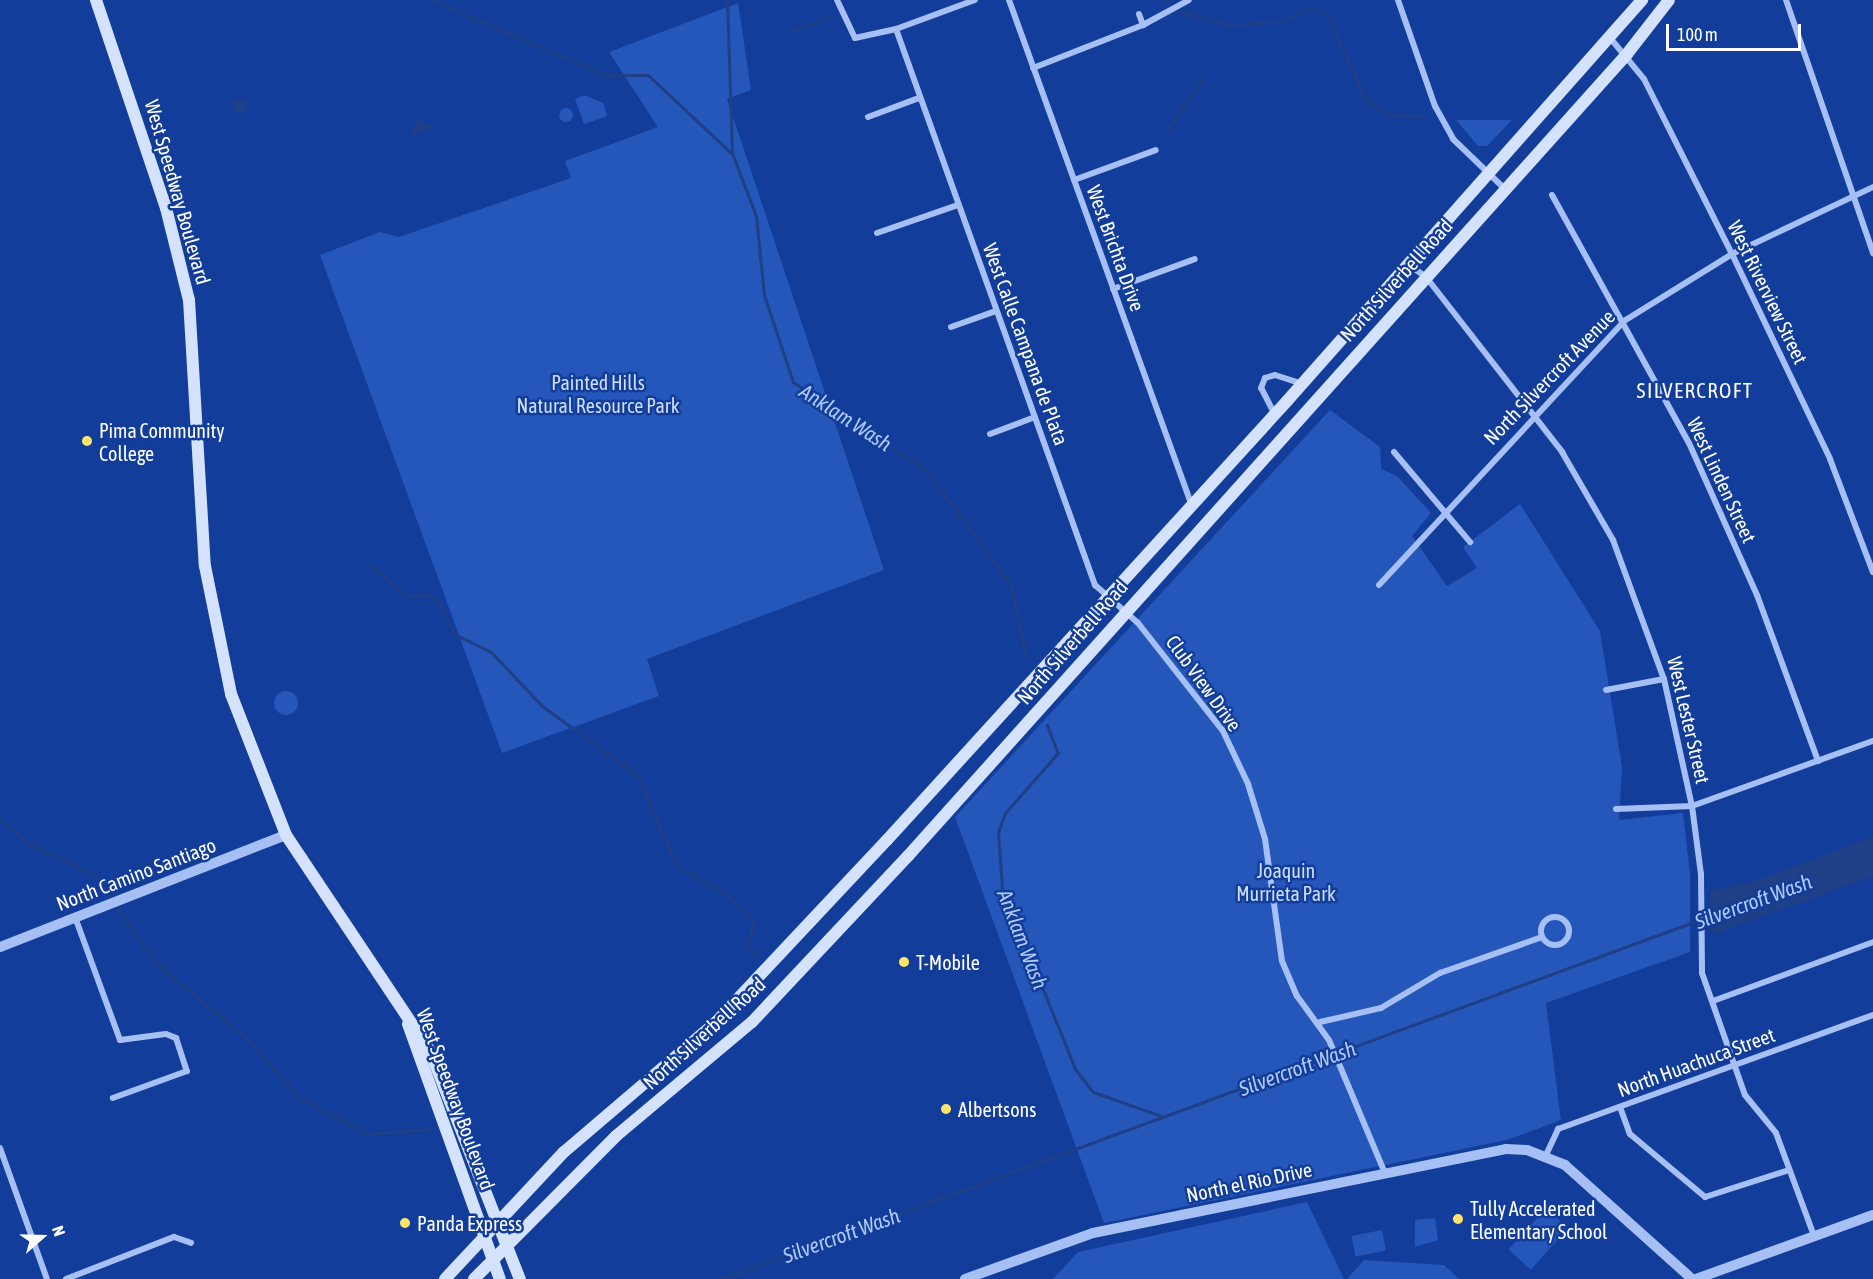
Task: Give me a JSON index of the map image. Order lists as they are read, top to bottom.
{
  "streets": {
    "main road": ["West Speedway Boulevard", "North Silverbell Road"],
    "street": [
      "West Brichta Drive",
      "West Riverview Street",
      "West Calle Campana de Plata",
      "North Silvercroft Avenue",
      "West Linden Street",
      "Club View Drive",
      "West Lester Street",
      "North Camino Santiago",
      "North Huachuca Street",
      "North el Rio Drive"
    ]
  },
  "crossings": [
    ["West Speedway Boulevard", "North Silverbell Road"],
    ["West Speedway Boulevard", "North Camino Santiago"],
    ["West Brichta Drive", "North Silverbell Road"],
    ["North Silverbell Road", "West Riverview Street"],
    ["North Silverbell Road", "West Calle Campana de Plata"],
    ["North Silverbell Road", "Club View Drive"],
    ["North Silverbell Road", "West Lester Street"],
    ["West Riverview Street", "North Silvercroft Avenue"],
    ["West Calle Campana de Plata", "Club View Drive"],
    ["North Silvercroft Avenue", "West Linden Street"],
    ["North Silvercroft Avenue", "West Lester Street"],
    ["Club View Drive", "North el Rio Drive"],
    ["West Lester Street", "North Huachuca Street"],
    ["North Huachuca Street", "North el Rio Drive"]
  ],
  "districts": ["SILVERCROFT"],
  "water": ["Anklam Wash", "Silvercroft Wash"],
  "parks": ["Painted Hills Natural Resource Park", "Joaquin Murrieta Park"],
  "places": [
    "Pima Community College",
    "T-Mobile",
    "Albertsons",
    "Tully Accelerated Elementary School",
    "Panda Express"
  ],
  "scale_bar": "100 m",
  "north": "right"
}
